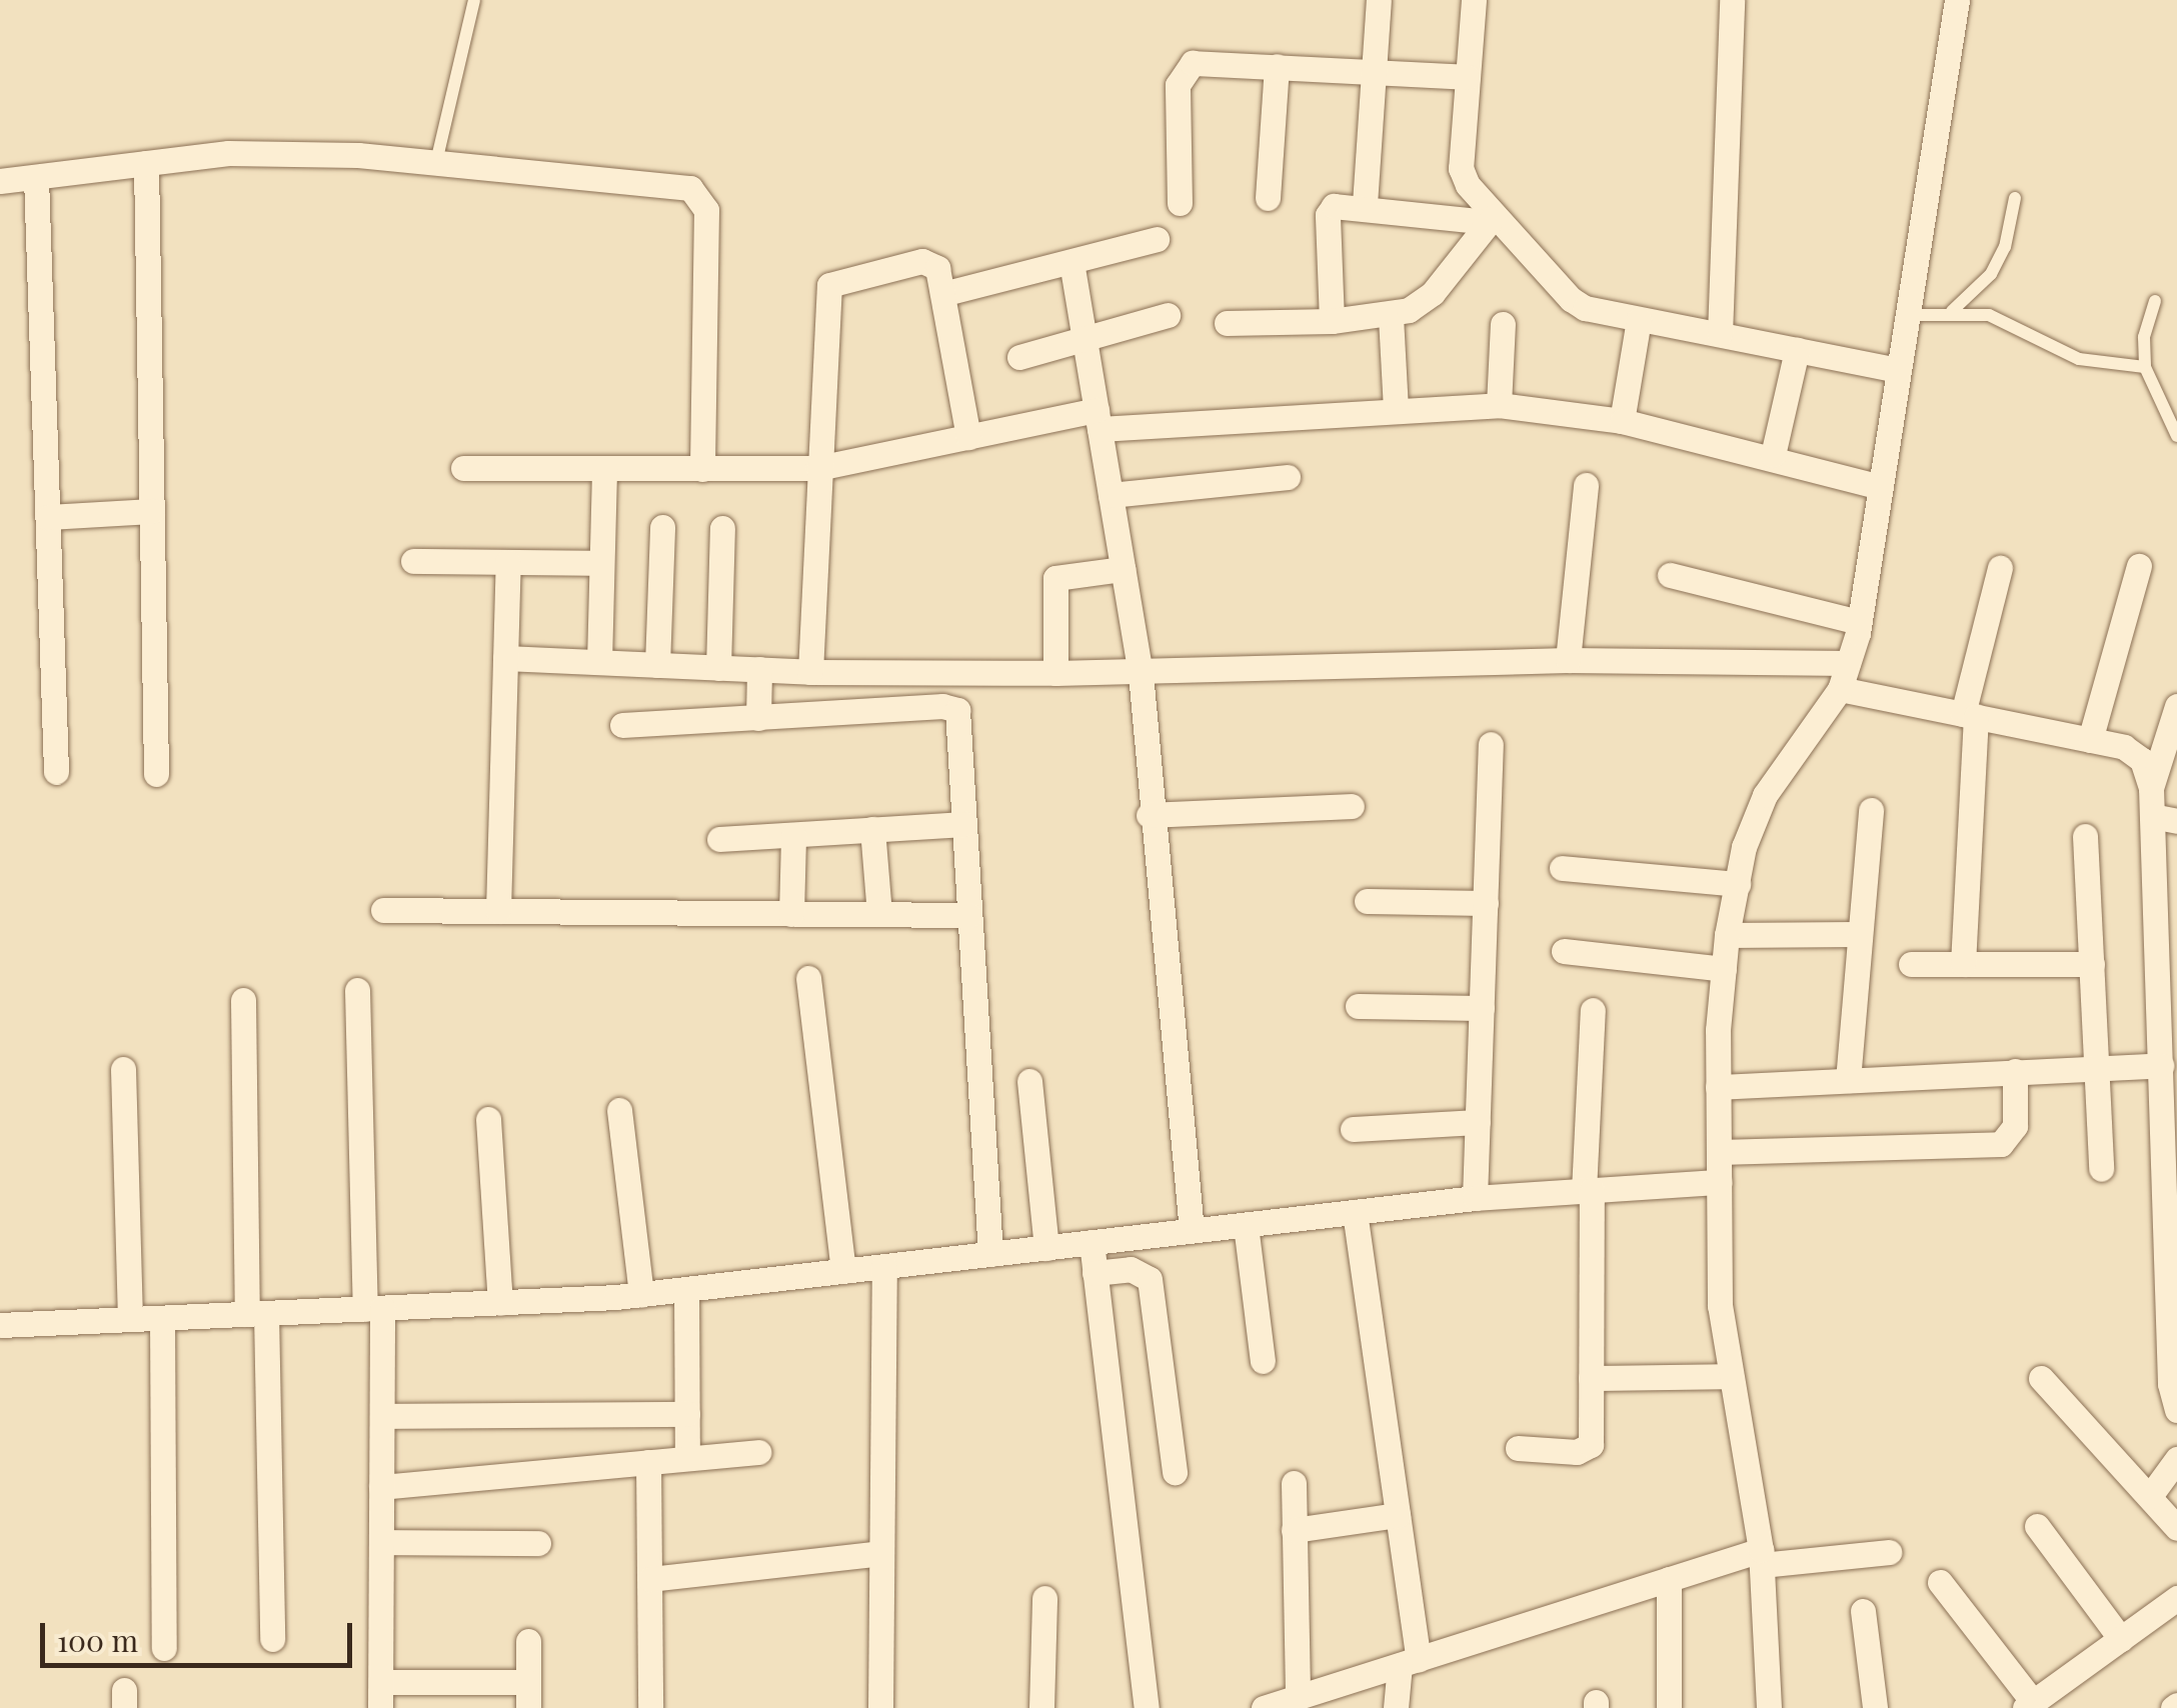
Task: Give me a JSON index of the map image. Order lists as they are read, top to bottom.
{
  "scale_bar": "100 m"
}
